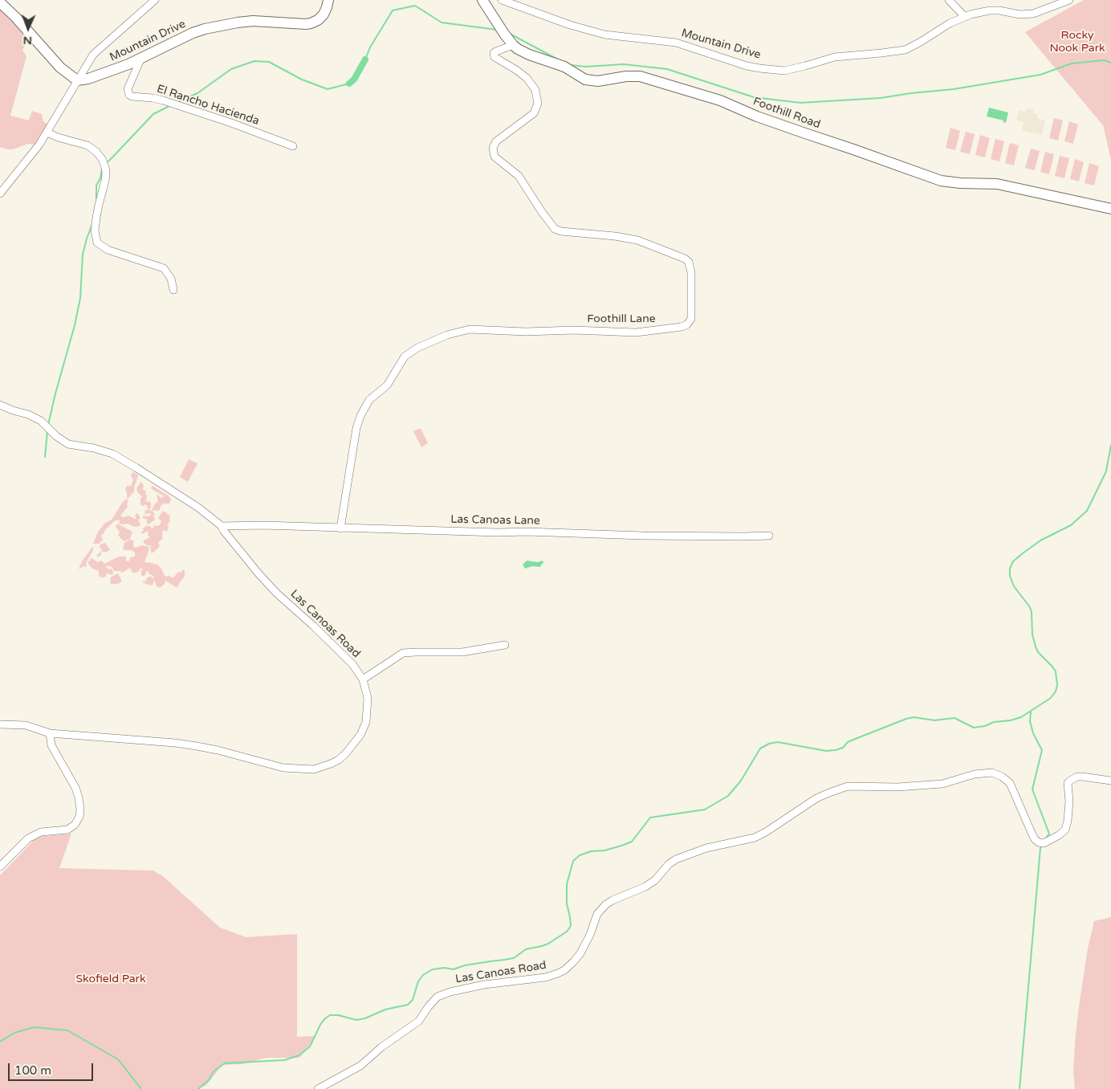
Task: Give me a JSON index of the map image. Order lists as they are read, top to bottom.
{
  "streets": {
    "main road": ["Mountain Drive", "Foothill Road"],
    "street": [
      "El Rancho Hacienda",
      "Foothill Lane",
      "Las Canoas Lane",
      "Las Canoas Road"
    ]
  },
  "crossings": [
    ["Mountain Drive", "El Rancho Hacienda"],
    ["Foothill Road", "Foothill Lane"],
    ["Foothill Lane", "Las Canoas Lane"],
    ["Las Canoas Lane", "Las Canoas Road"]
  ],
  "parks": ["Rocky Nook Park", "Skofield Park"],
  "scale_bar": "100 m",
  "north": "bottom"
}
